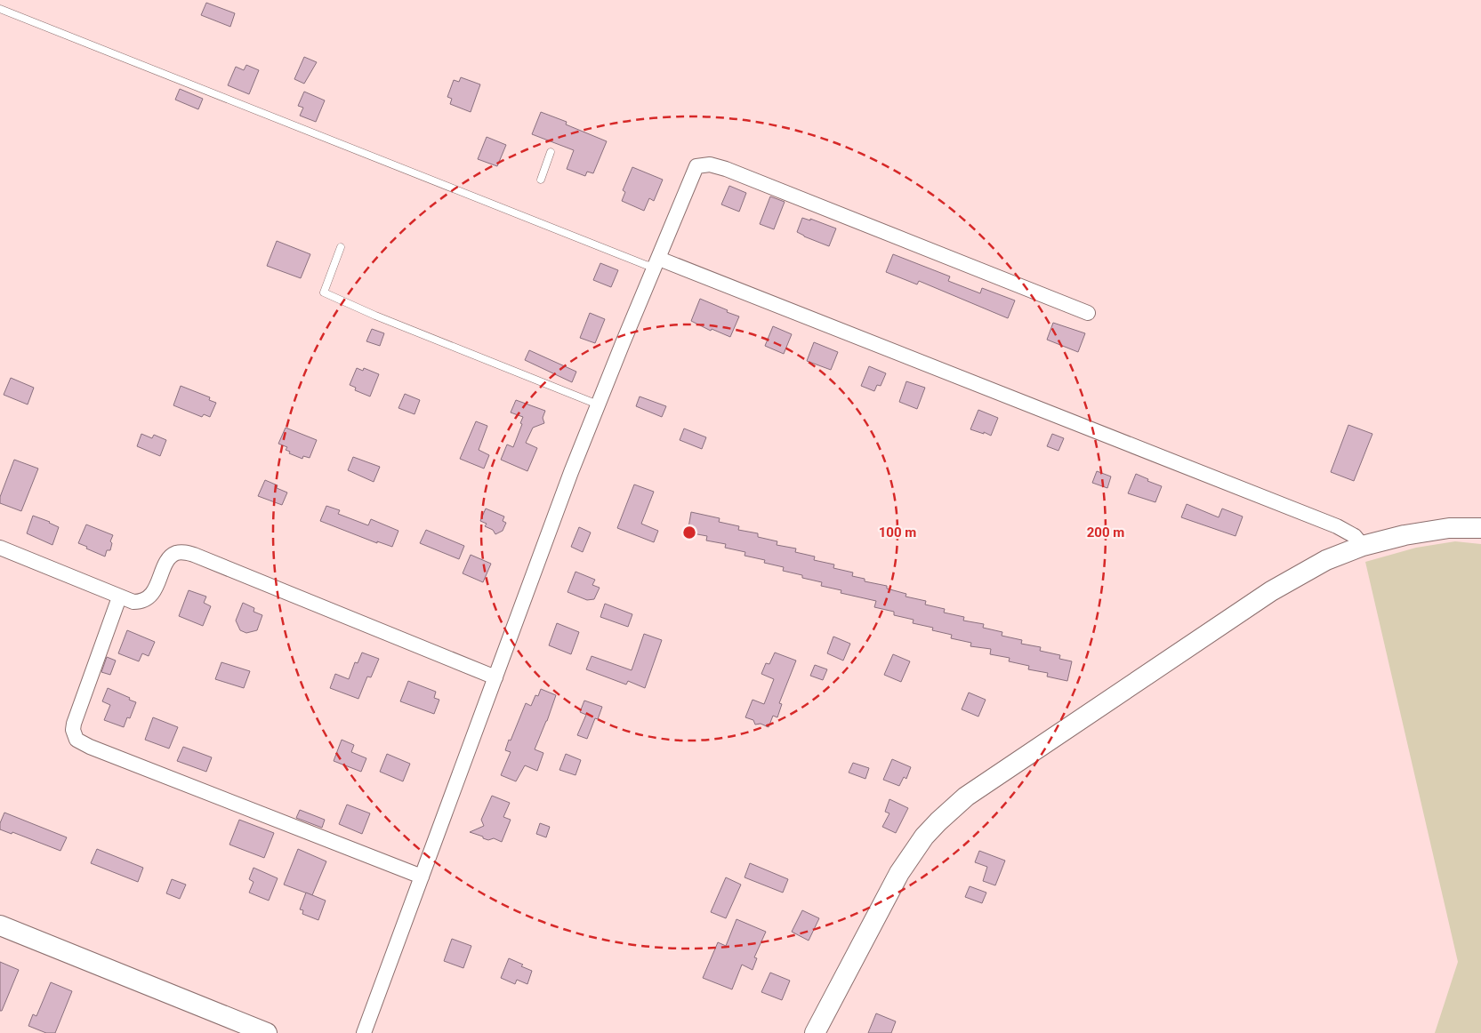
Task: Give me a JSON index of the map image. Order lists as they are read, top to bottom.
{
  "rings": ["100 m", "200 m"]
}
